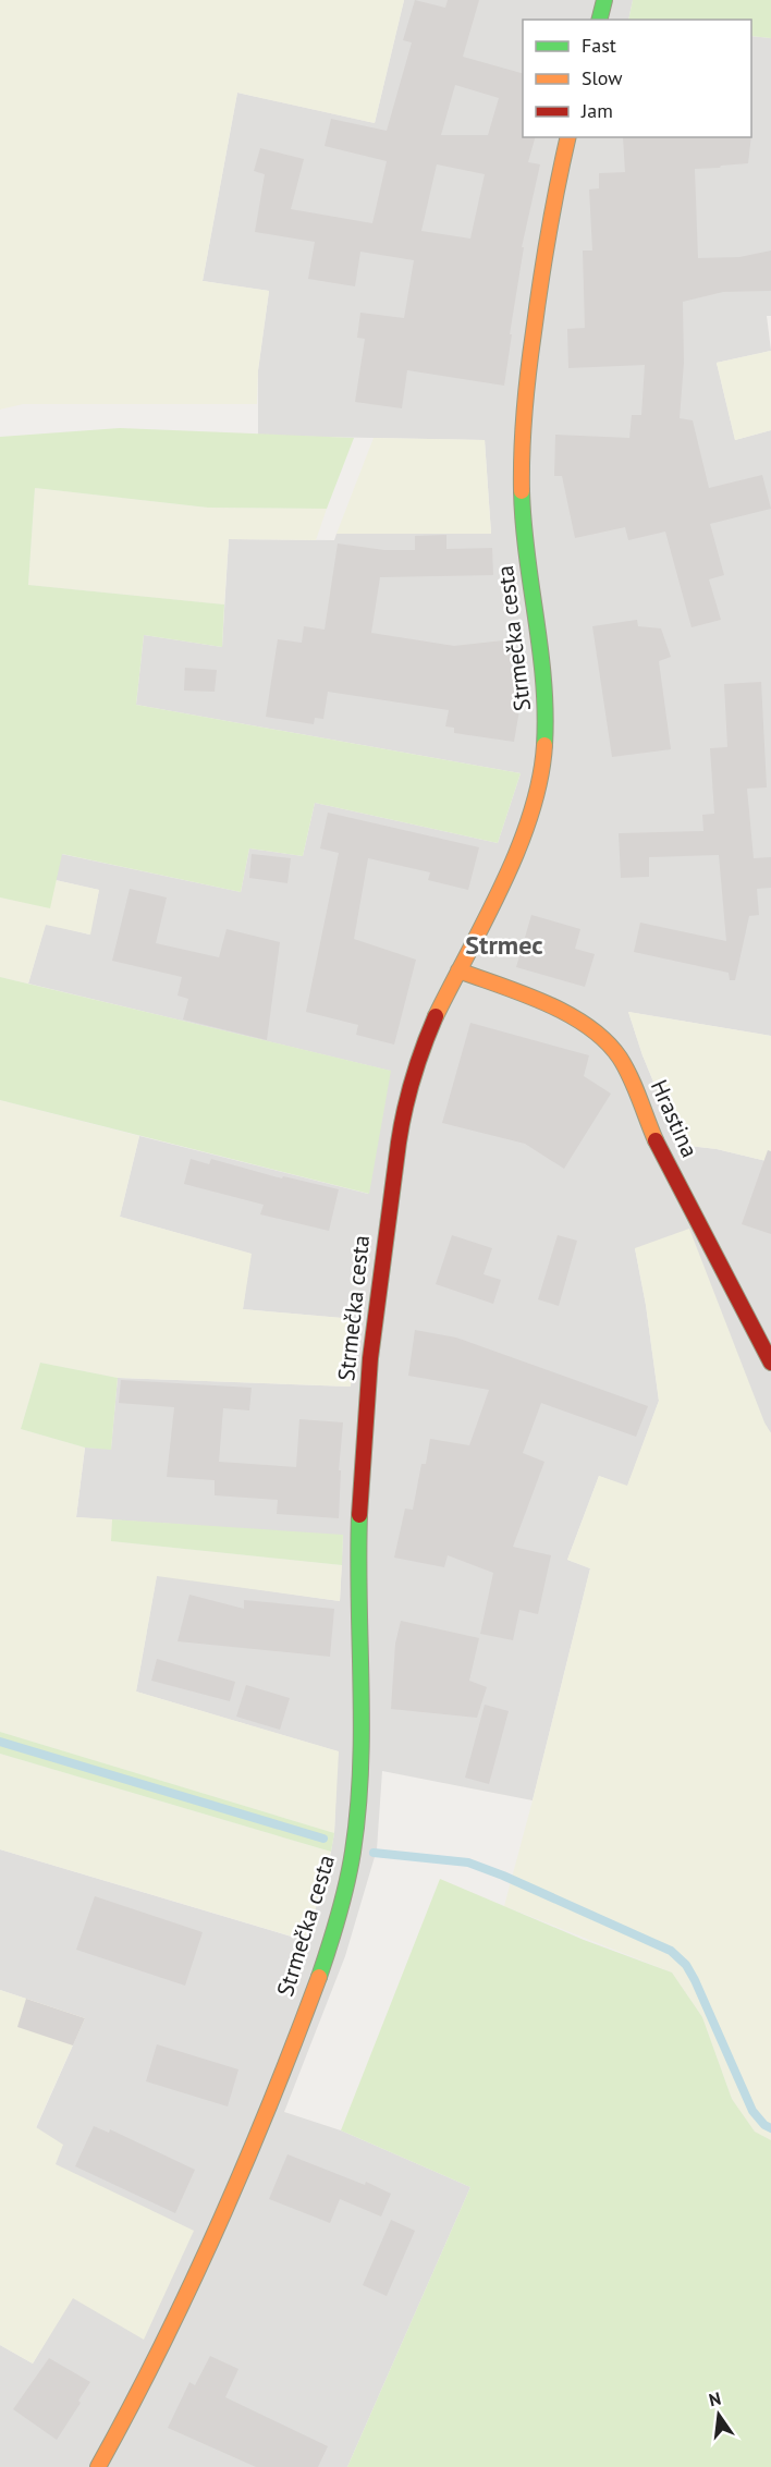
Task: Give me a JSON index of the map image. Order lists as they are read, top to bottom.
{
  "streets": {
    "street": ["Strmečka cesta", "Hrastina"]
  },
  "crossings": [
    ["Strmečka cesta", "Hrastina"]
  ],
  "districts": ["Strmec"],
  "legend": ["Fast", "Slow", "Jam"],
  "north": "top"
}
